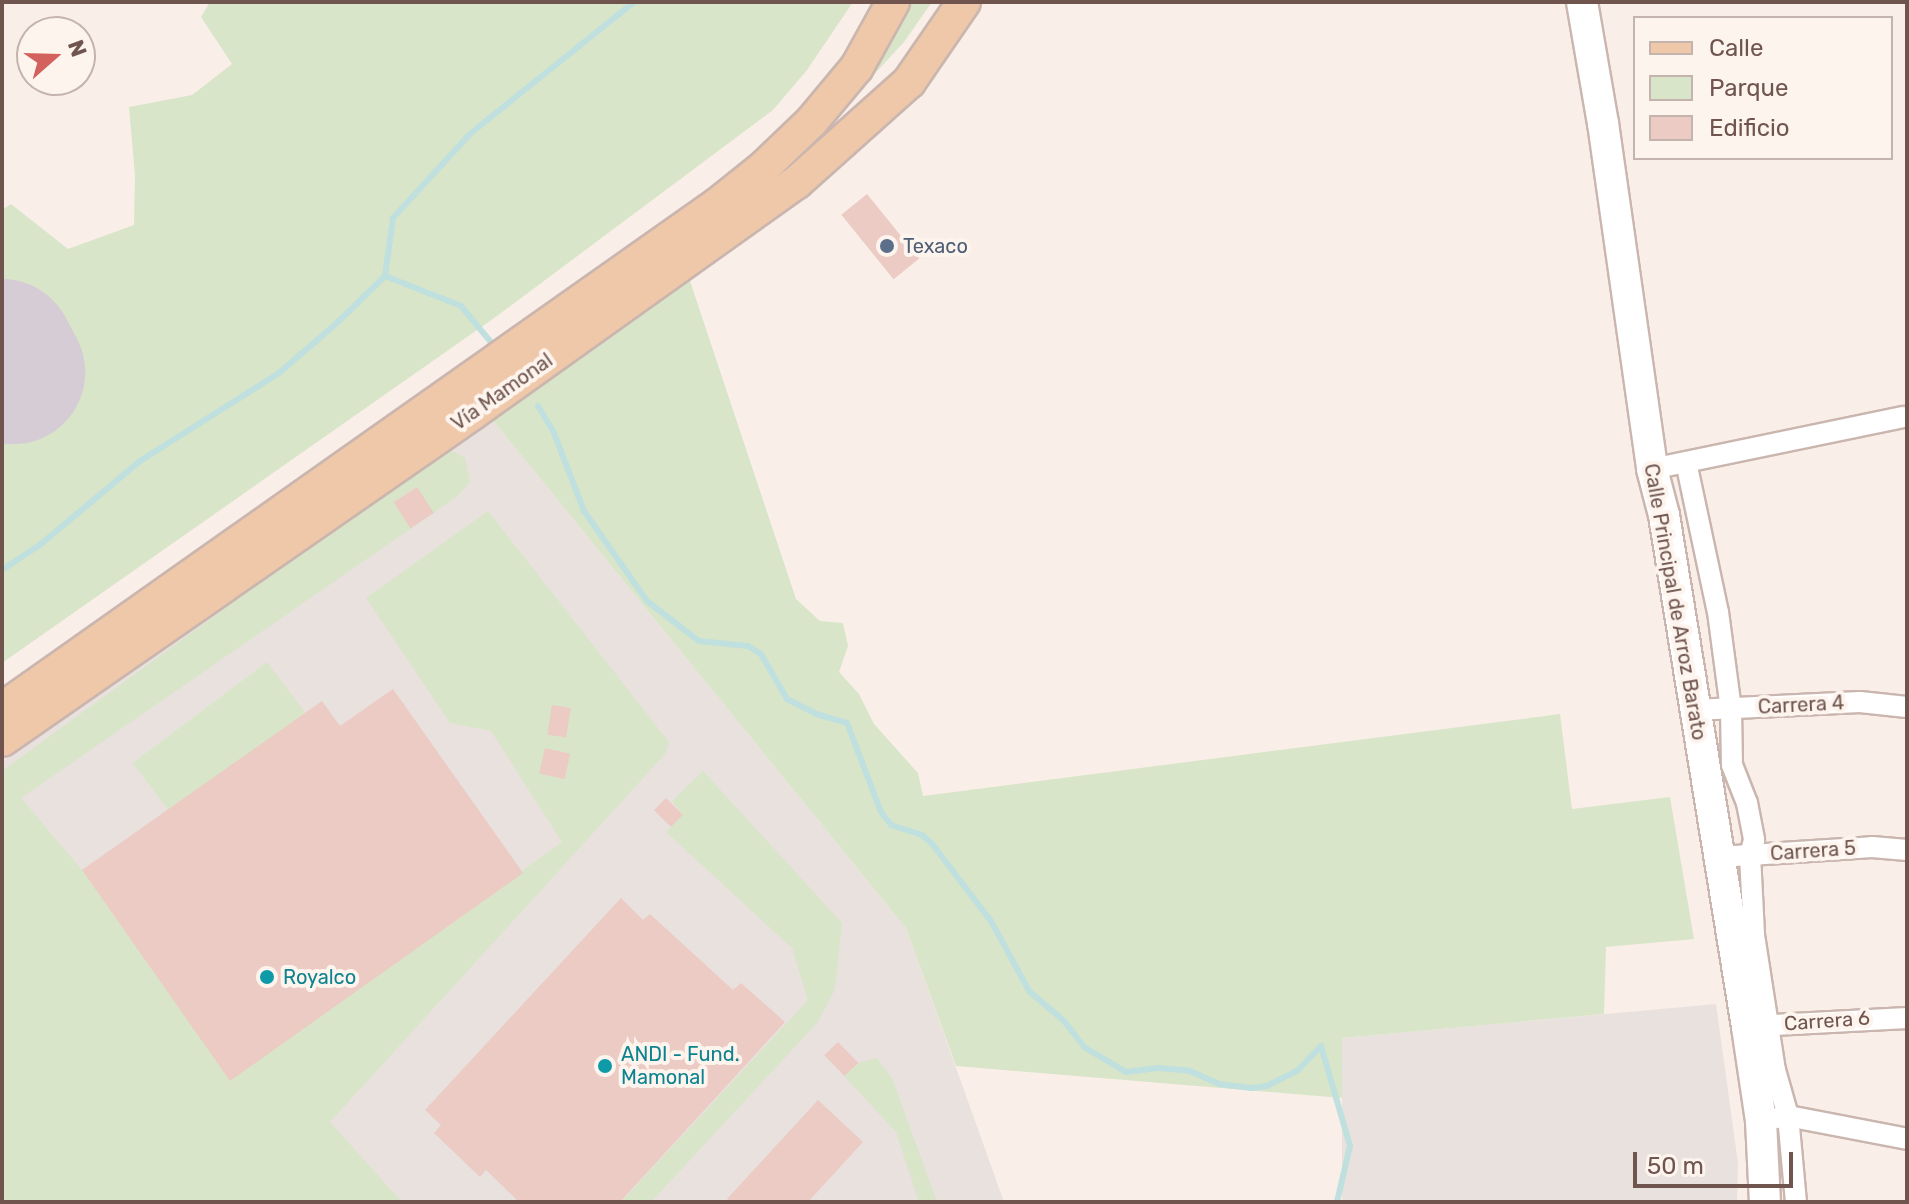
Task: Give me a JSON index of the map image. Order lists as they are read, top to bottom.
{
  "streets": {
    "main road": ["Vía Mamonal"],
    "street": [
      "Calle Principal de Arroz Barato",
      "Carrera 4",
      "Carrera 5",
      "Carrera 6"
    ]
  },
  "crossings": [
    ["Calle Principal de Arroz Barato", "Carrera 4"],
    ["Calle Principal de Arroz Barato", "Carrera 5"],
    ["Calle Principal de Arroz Barato", "Carrera 6"]
  ],
  "places": ["Texaco", "Royalco", "ANDI - Fund. Mamonal"],
  "legend": ["Calle", "Parque", "Edificio"],
  "scale_bar": "50 m",
  "north": "right"
}
